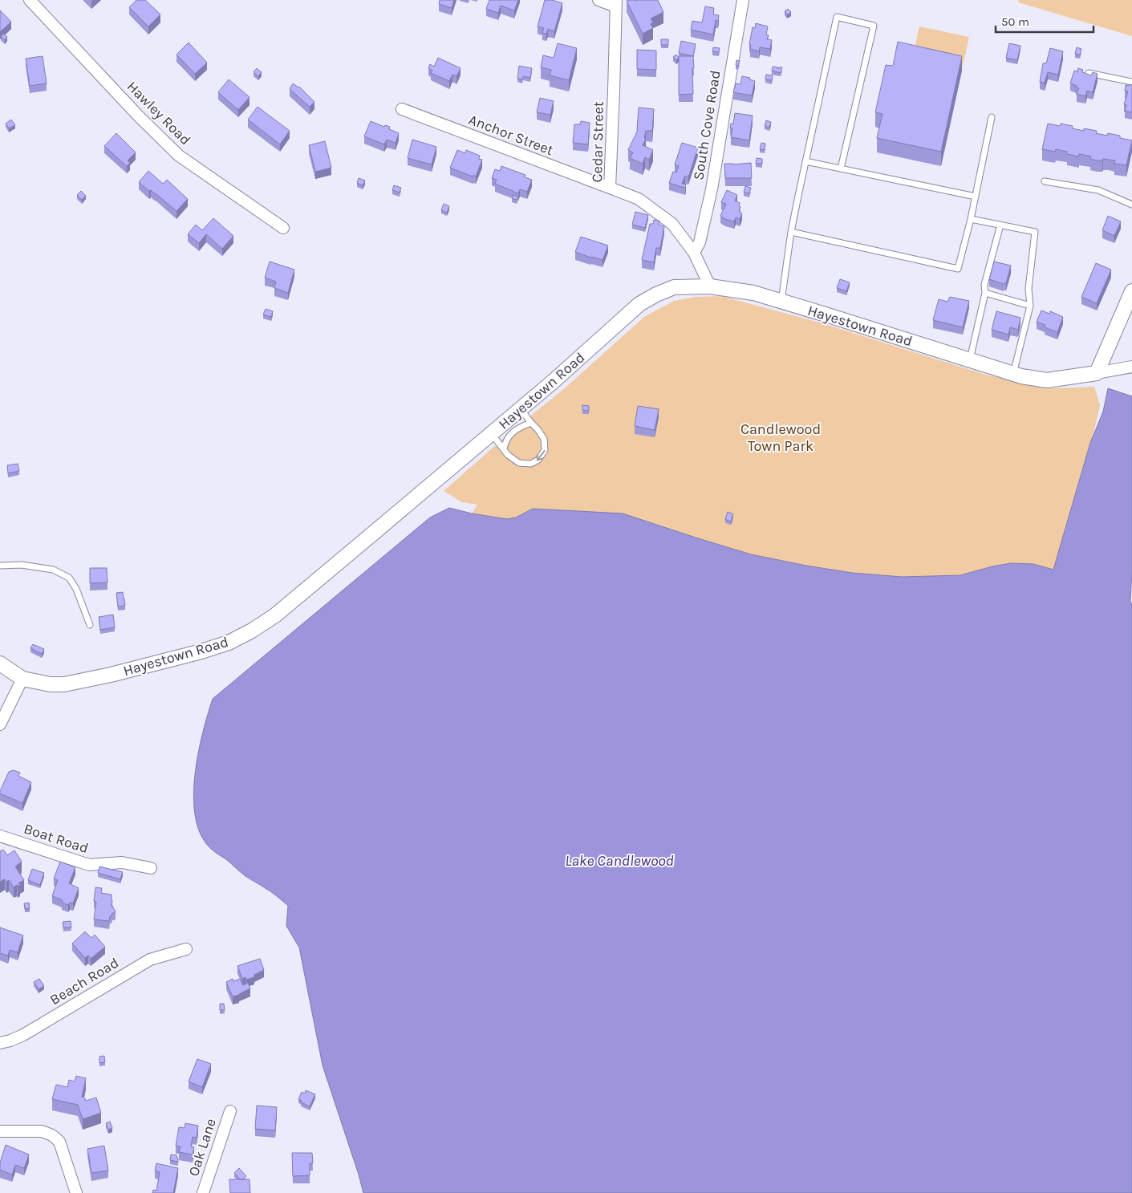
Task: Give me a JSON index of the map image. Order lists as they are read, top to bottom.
{
  "streets": {
    "street": [
      "Hawley Road",
      "South Cove Road",
      "Anchor Street",
      "Cedar Street",
      "Hayestown Road",
      "Boat Road",
      "Beach Road",
      "Oak Lane"
    ]
  },
  "crossings": [
    ["South Cove Road", "Cedar Street"],
    ["Anchor Street", "Cedar Street"],
    ["Cedar Street", "Hayestown Road"]
  ],
  "water": ["Lake Candlewood"],
  "parks": ["Candlewood Town Park"],
  "scale_bar": "50 m"
}
